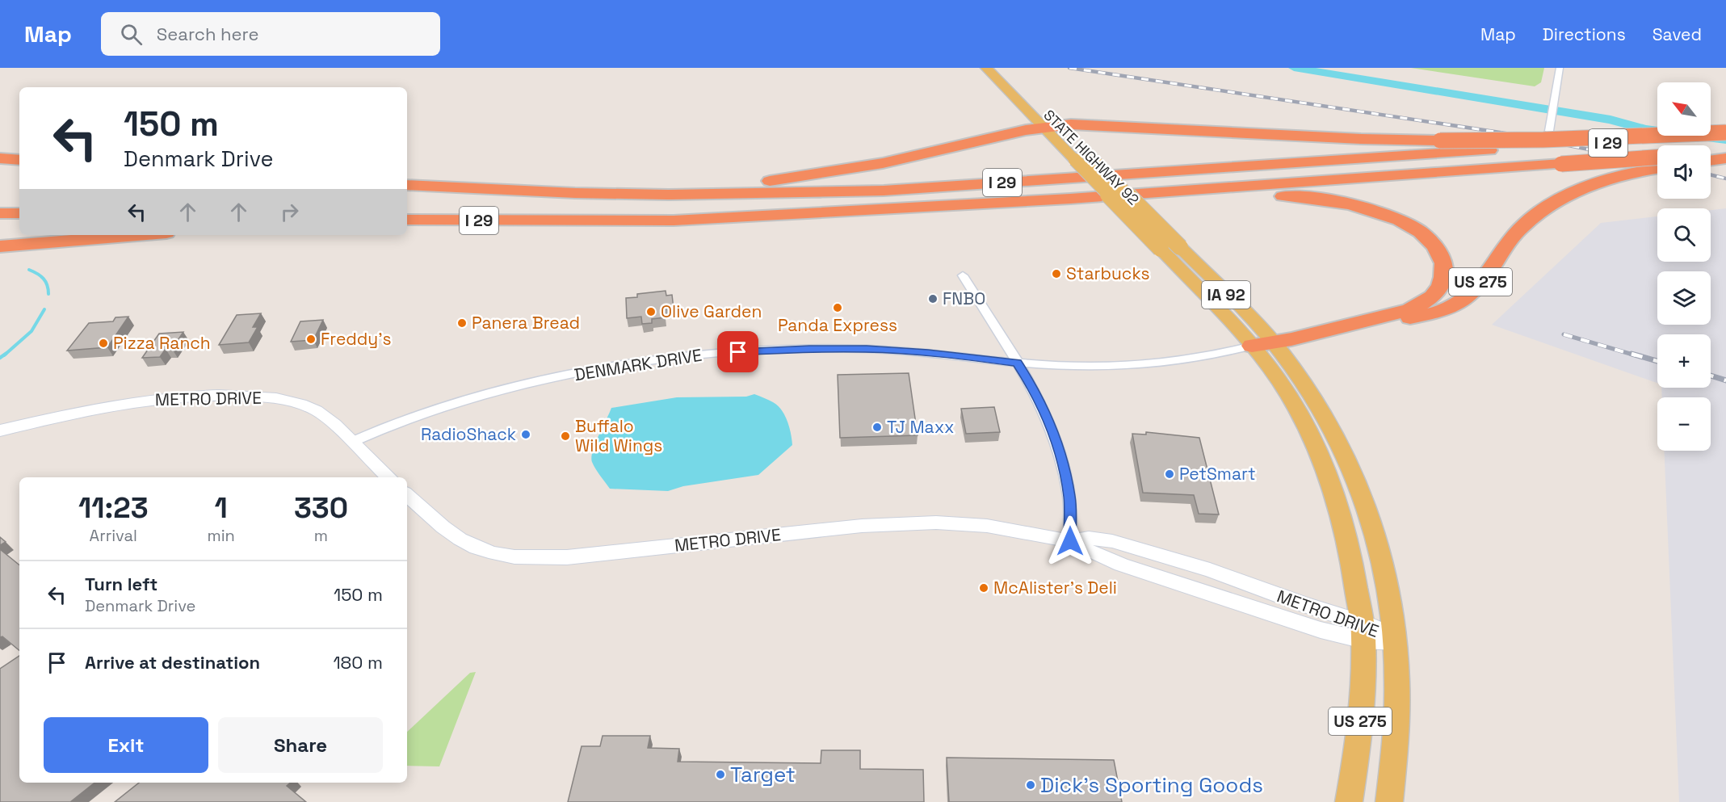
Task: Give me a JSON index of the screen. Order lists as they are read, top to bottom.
{
  "streets": {
    "highway": ["I 29", "US 275"],
    "main road": ["STATE HIGHWAY 92", "IA 92"],
    "street": ["DENMARK DRIVE", "METRO DRIVE"]
  },
  "crossings": [
    ["STATE HIGHWAY 92", "US 275"],
    ["STATE HIGHWAY 92", "DENMARK DRIVE"],
    ["US 275", "DENMARK DRIVE"],
    ["US 275", "METRO DRIVE"],
    ["DENMARK DRIVE", "METRO DRIVE"]
  ],
  "places": [
    "Starbucks",
    "FNBO",
    "Panda Express",
    "Olive Garden",
    "Panera Bread",
    "Freddy's",
    "Pizza Ranch",
    "TJ Maxx",
    "RadioShack",
    "Buffalo Wild Wings",
    "PetSmart",
    "McAlister's Deli",
    "Target",
    "Dick's Sporting Goods"
  ],
  "north": "top left",
  "page": {
    "header": "Map",
    "search": "Search here",
    "nav": ["Map", "Directions", "Saved"],
    "map_buttons": ["+", "−"],
    "turn": ["150 m", "Denmark Drive"],
    "eta": [
      "11:23",
      "Arrival",
      "1",
      "min",
      "330",
      "m"
    ],
    "list": [
      {
        "name": "Turn left",
        "note": "Denmark Drive",
        "value": "150 m"
      },
      {
        "name": "Arrive at destination",
        "value": "180 m"
      }
    ],
    "buttons": ["Exit", "Share"]
  }
}
